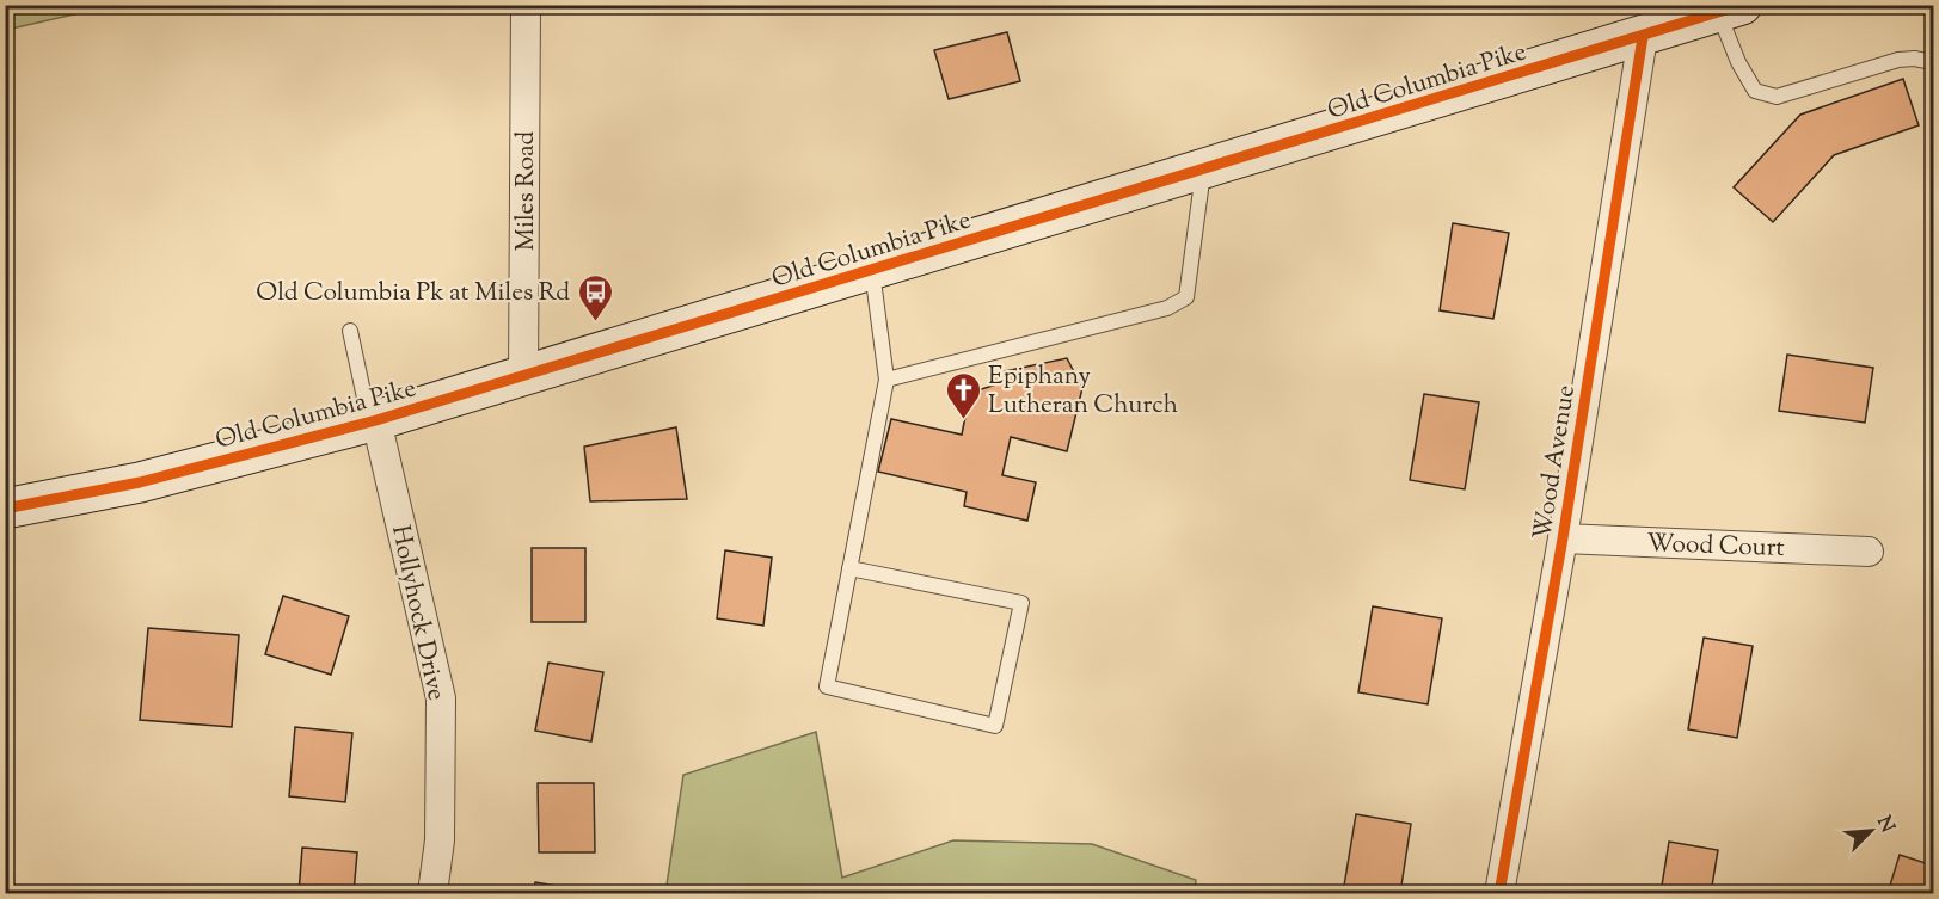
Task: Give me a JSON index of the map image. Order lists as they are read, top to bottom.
{
  "streets": {
    "main road": ["Old Columbia Pike"],
    "street": [
      "Miles Road",
      "Wood Avenue",
      "Wood Court",
      "Hollyhock Drive"
    ]
  },
  "crossings": [
    ["Old Columbia Pike", "Miles Road"],
    ["Old Columbia Pike", "Wood Avenue"],
    ["Old Columbia Pike", "Hollyhock Drive"],
    ["Wood Avenue", "Wood Court"]
  ],
  "places": {
    "bus stop": ["Old Columbia Pk at Miles Rd"],
    "church": ["Epiphany Lutheran Church"]
  },
  "north": "top right"
}
